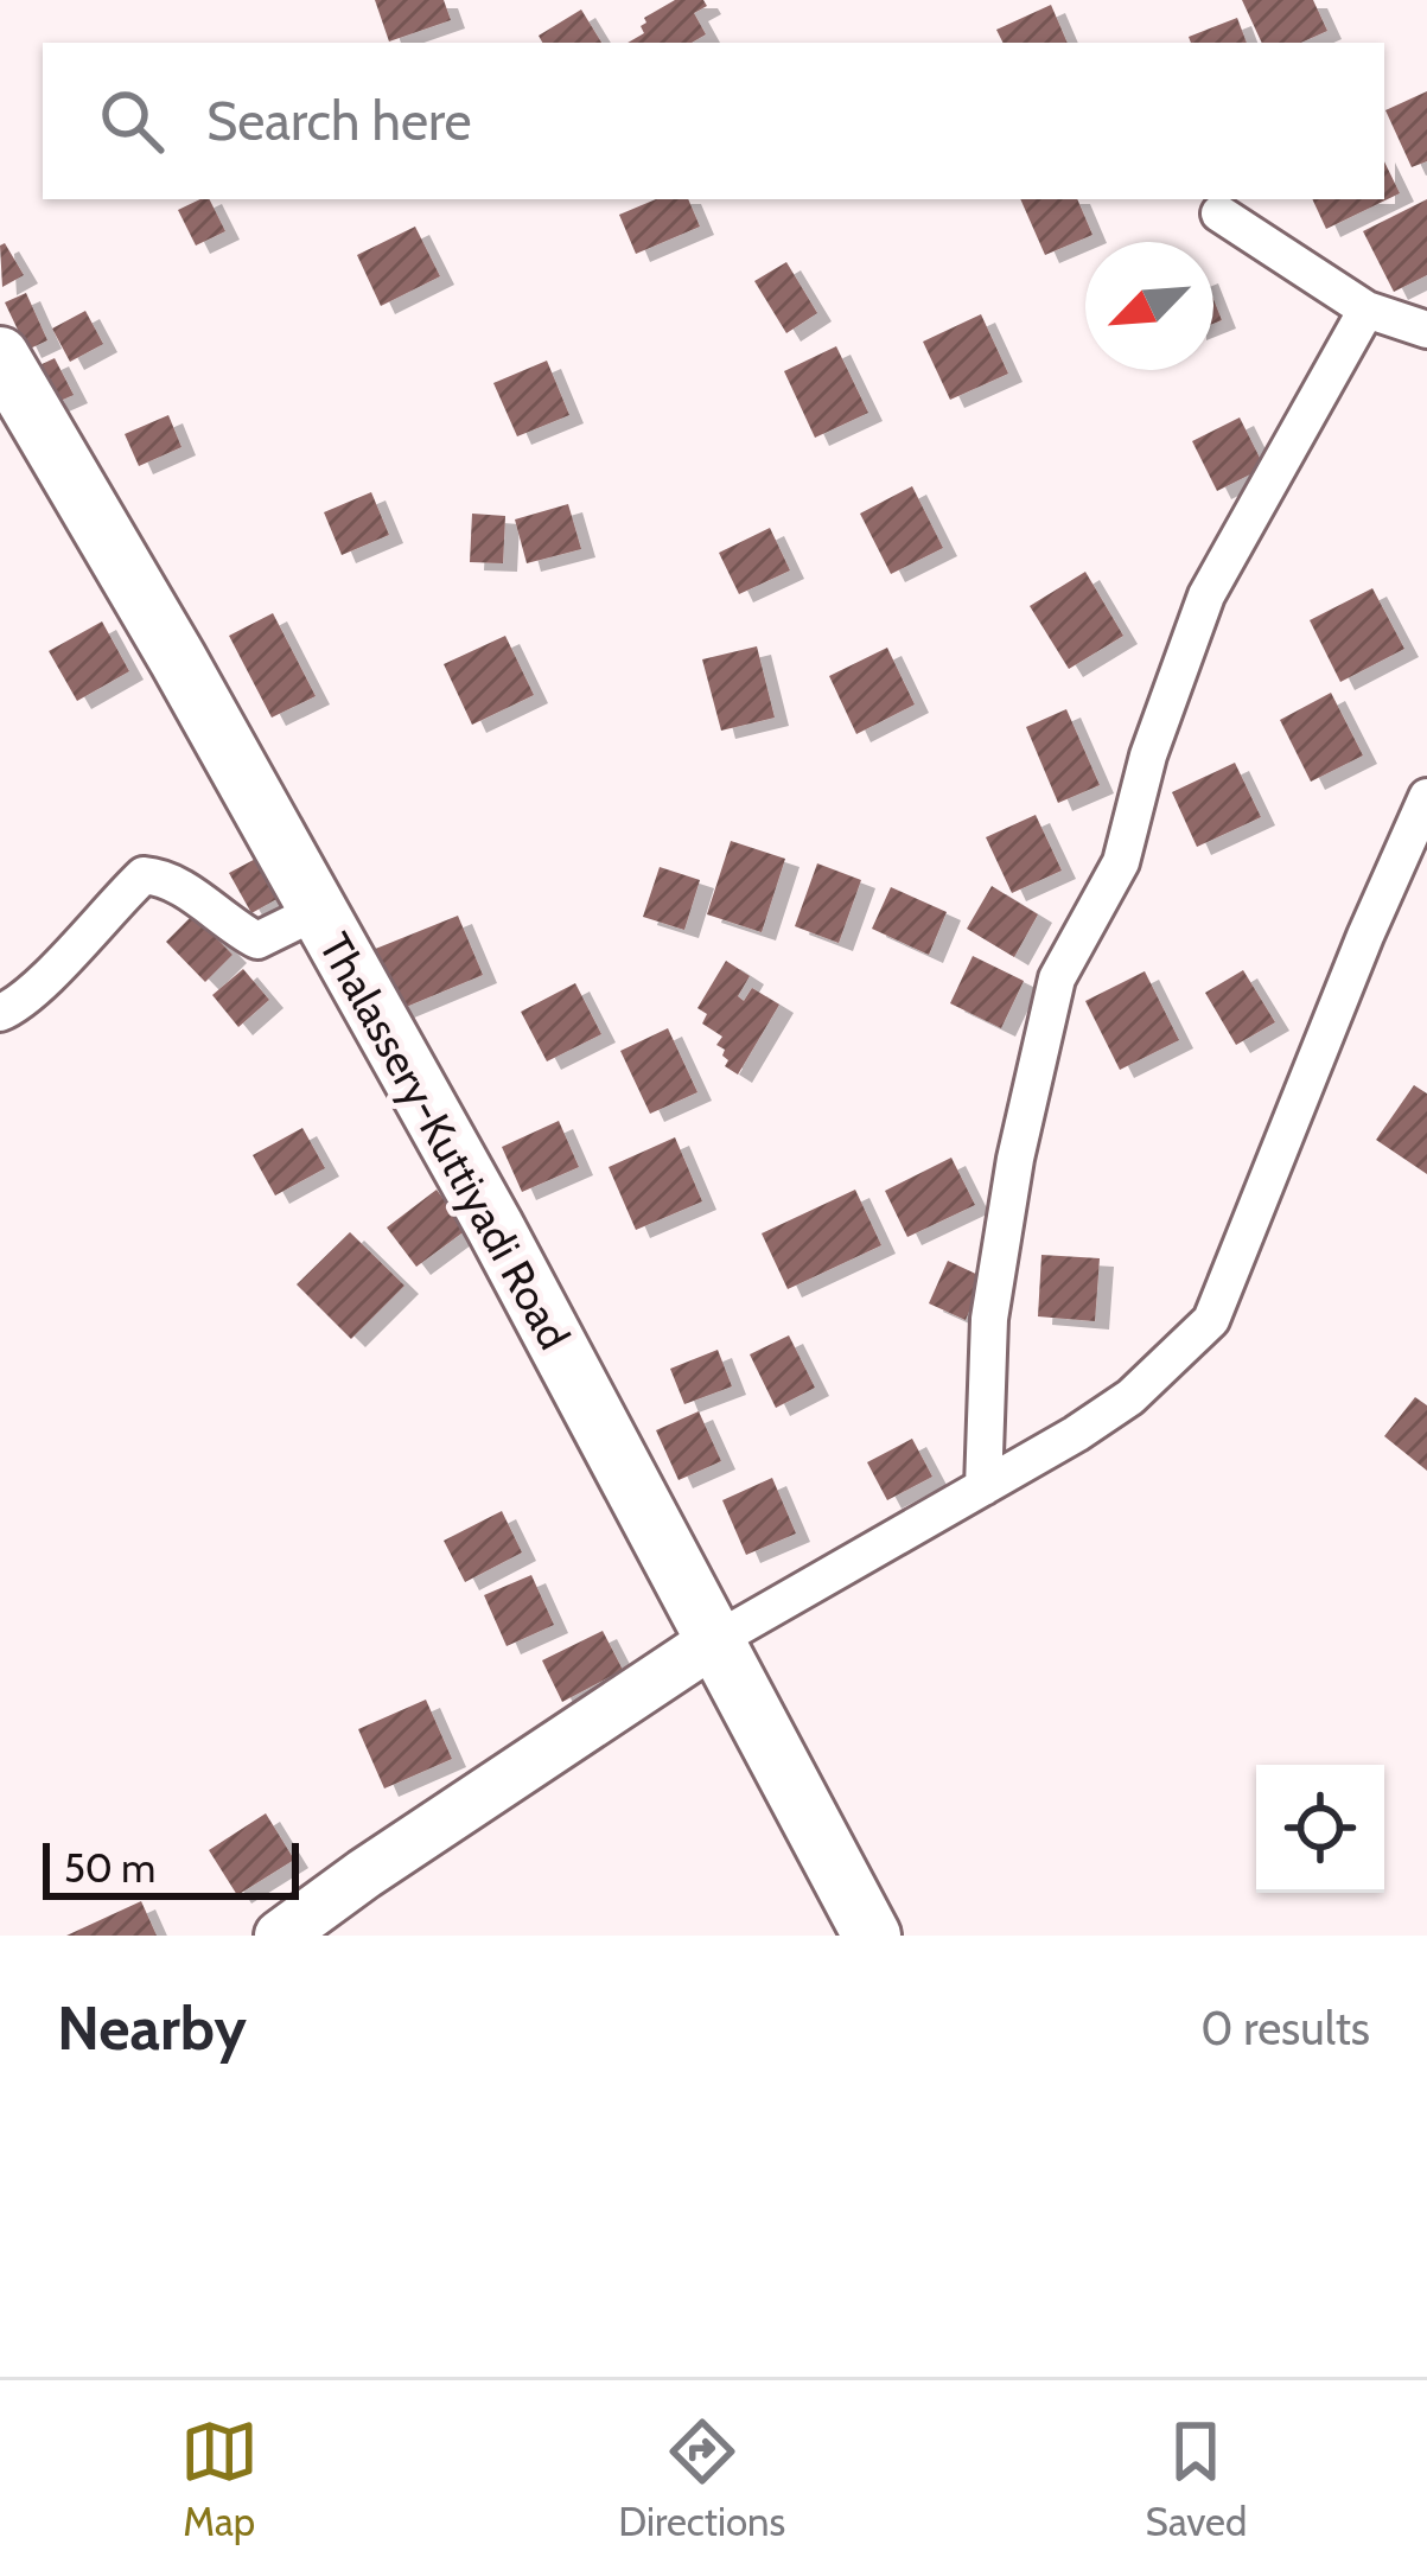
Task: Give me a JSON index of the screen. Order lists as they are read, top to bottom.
{
  "streets": {
    "main road": ["Thalassery-Kuttiyadi Road"]
  },
  "scale_bar": "50 m",
  "north": "bottom left",
  "page": {
    "search": "Search here",
    "scale": "50 m",
    "heading": ["Nearby", "0 results"],
    "nav": ["Map", "Directions", "Saved"]
  }
}
